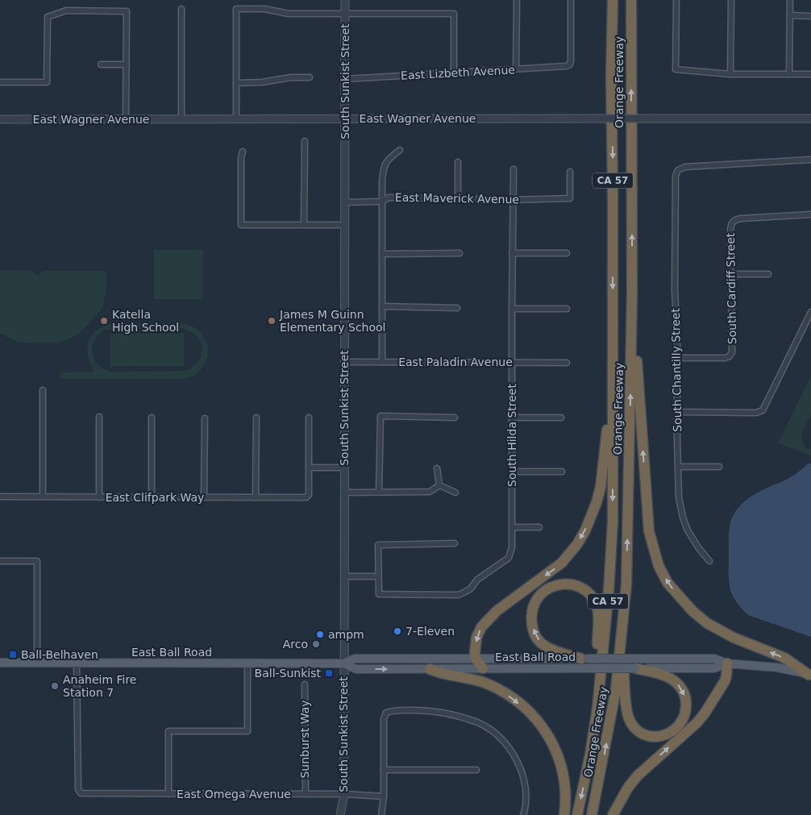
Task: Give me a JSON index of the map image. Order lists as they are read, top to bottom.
{
  "streets": {
    "highway": ["Orange Freeway", "CA 57"],
    "main road": ["East Ball Road"],
    "street": [
      "East Lizbeth Avenue",
      "South Sunkist Street",
      "East Wagner Avenue",
      "East Maverick Avenue",
      "South Cardiff Street",
      "East Paladin Avenue",
      "South Chantilly Street",
      "South Hilda Street",
      "East Clifpark Way",
      "Sunburst Way",
      "East Omega Avenue"
    ]
  },
  "crossings": [
    ["East Lizbeth Avenue", "South Sunkist Street"],
    ["South Sunkist Street", "East Wagner Avenue"],
    ["South Sunkist Street", "East Maverick Avenue"],
    ["South Sunkist Street", "East Paladin Avenue"],
    ["South Sunkist Street", "East Ball Road"],
    ["South Sunkist Street", "East Omega Avenue"],
    ["East Maverick Avenue", "South Hilda Street"],
    ["South Cardiff Street", "South Chantilly Street"],
    ["East Paladin Avenue", "South Hilda Street"],
    ["East Ball Road", "East Omega Avenue"],
    ["Sunburst Way", "East Omega Avenue"]
  ],
  "places": {
    "other": [
      "Katella High School",
      "James M Guinn Elementary School",
      "7-Eleven",
      "ampm",
      "Arco",
      "Anaheim Fire Station 7"
    ],
    "transit": ["Ball-Belhaven", "Ball-Sunkist"]
  }
}
